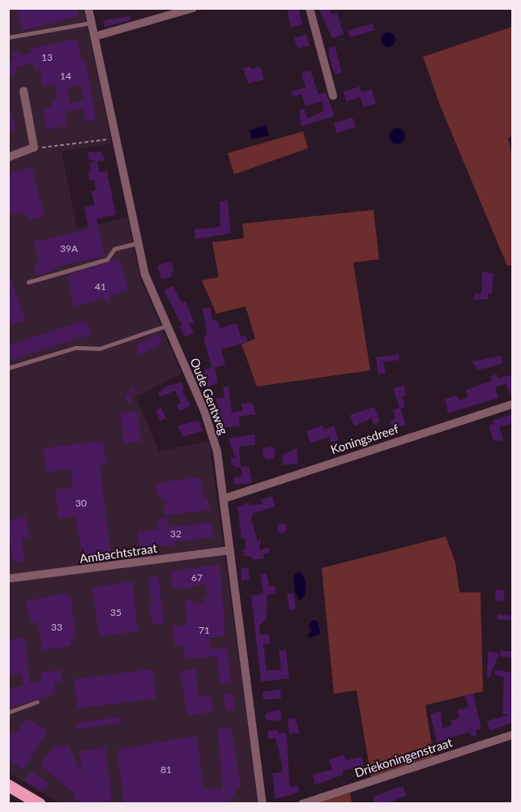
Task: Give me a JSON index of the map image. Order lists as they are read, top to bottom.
{
  "streets": {
    "street": [
      "Oude Gentweg",
      "Koningsdreef",
      "Ambachtstraat",
      "Driekoningenstraat"
    ]
  },
  "crossings": [
    ["Oude Gentweg", "Koningsdreef"],
    ["Oude Gentweg", "Ambachtstraat"]
  ],
  "house_numbers": [
    "13",
    "14",
    "39A",
    "41",
    "30",
    "32",
    "67",
    "35",
    "33",
    "71",
    "81"
  ]
}
